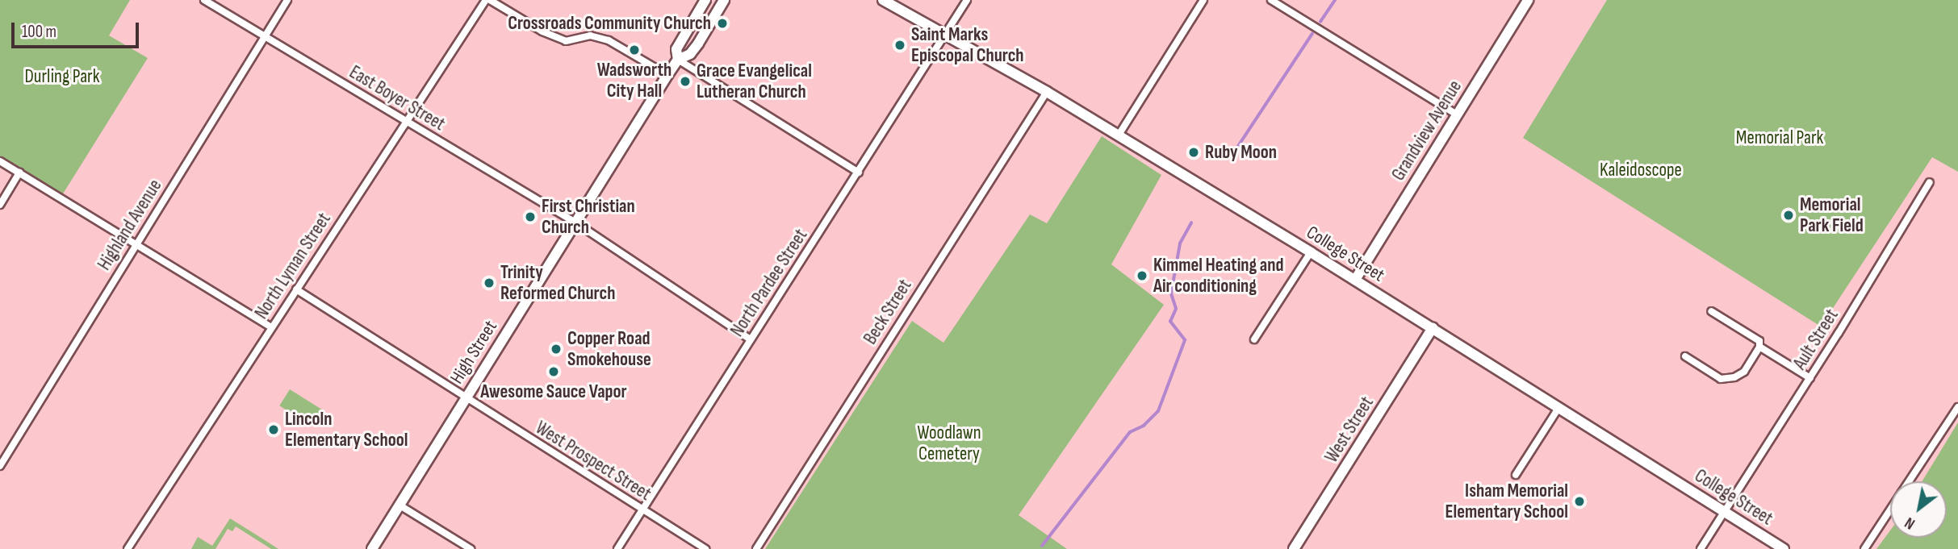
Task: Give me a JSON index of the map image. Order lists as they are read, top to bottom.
{
  "streets": {
    "main road": [
      "Grandview Avenue",
      "College Street",
      "High Street",
      "West Street"
    ],
    "street": [
      "East Boyer Street",
      "Highland Avenue",
      "North Lyman Street",
      "North Pardee Street",
      "Beck Street",
      "Ault Street",
      "West Prospect Street"
    ]
  },
  "crossings": [
    ["East Boyer Street", "Highland Avenue"],
    ["East Boyer Street", "North Lyman Street"],
    ["East Boyer Street", "North Pardee Street"],
    ["East Boyer Street", "High Street"],
    ["Grandview Avenue", "College Street"],
    ["College Street", "North Pardee Street"],
    ["College Street", "Beck Street"],
    ["College Street", "Ault Street"],
    ["College Street", "West Street"],
    ["North Lyman Street", "West Prospect Street"],
    ["North Pardee Street", "West Prospect Street"],
    ["High Street", "West Prospect Street"]
  ],
  "parks": [
    "Durling Park",
    "Memorial Park",
    "Kaleidoscope",
    "Woodlawn Cemetery"
  ],
  "places": [
    "Crossroads Community Church",
    "Saint Marks Episcopal Church",
    "Wadsworth City Hall",
    "Grace Evangelical Lutheran Church",
    "Ruby Moon",
    "Memorial Park Field",
    "First Christian Church",
    "Kimmel Heating and Air conditioning",
    "Trinity Reformed Church",
    "Copper Road Smokehouse",
    "Awesome Sauce Vapor",
    "Lincoln Elementary School",
    "Isham Memorial Elementary School"
  ],
  "scale_bar": "100 m",
  "north": "bottom left"
}
